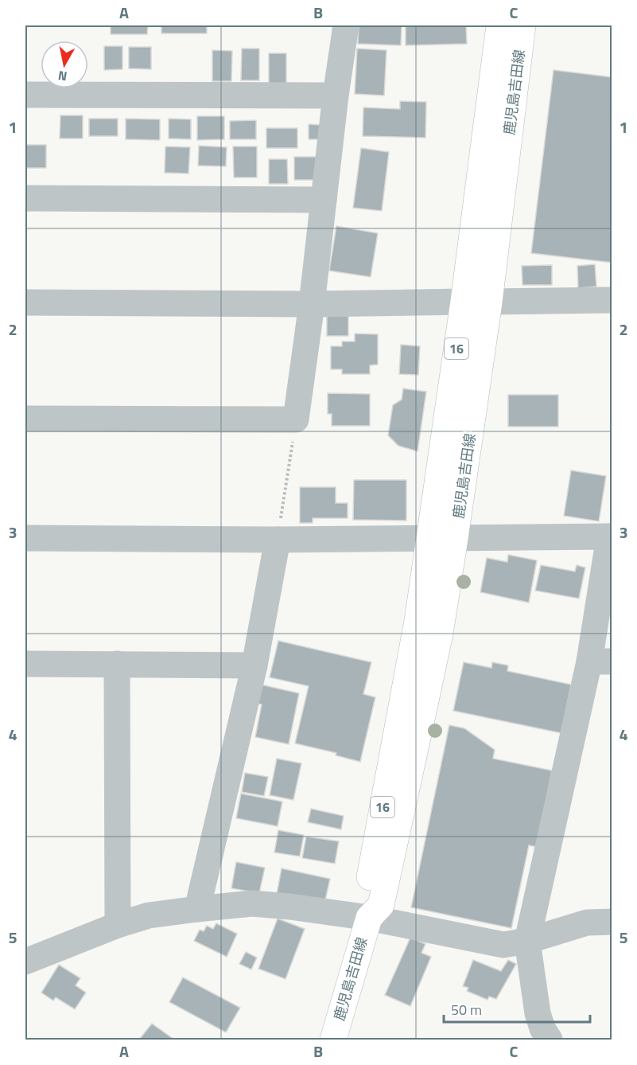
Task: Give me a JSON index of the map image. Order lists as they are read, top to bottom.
{
  "streets": {
    "main road": ["鹿児島吉田線", "16"]
  },
  "scale_bar": "50 m",
  "north": "bottom",
  "grid": {
    "columns": ["A", "B", "C"],
    "rows": [
      "1",
      "2",
      "3",
      "4",
      "5"
    ]
  }
}
